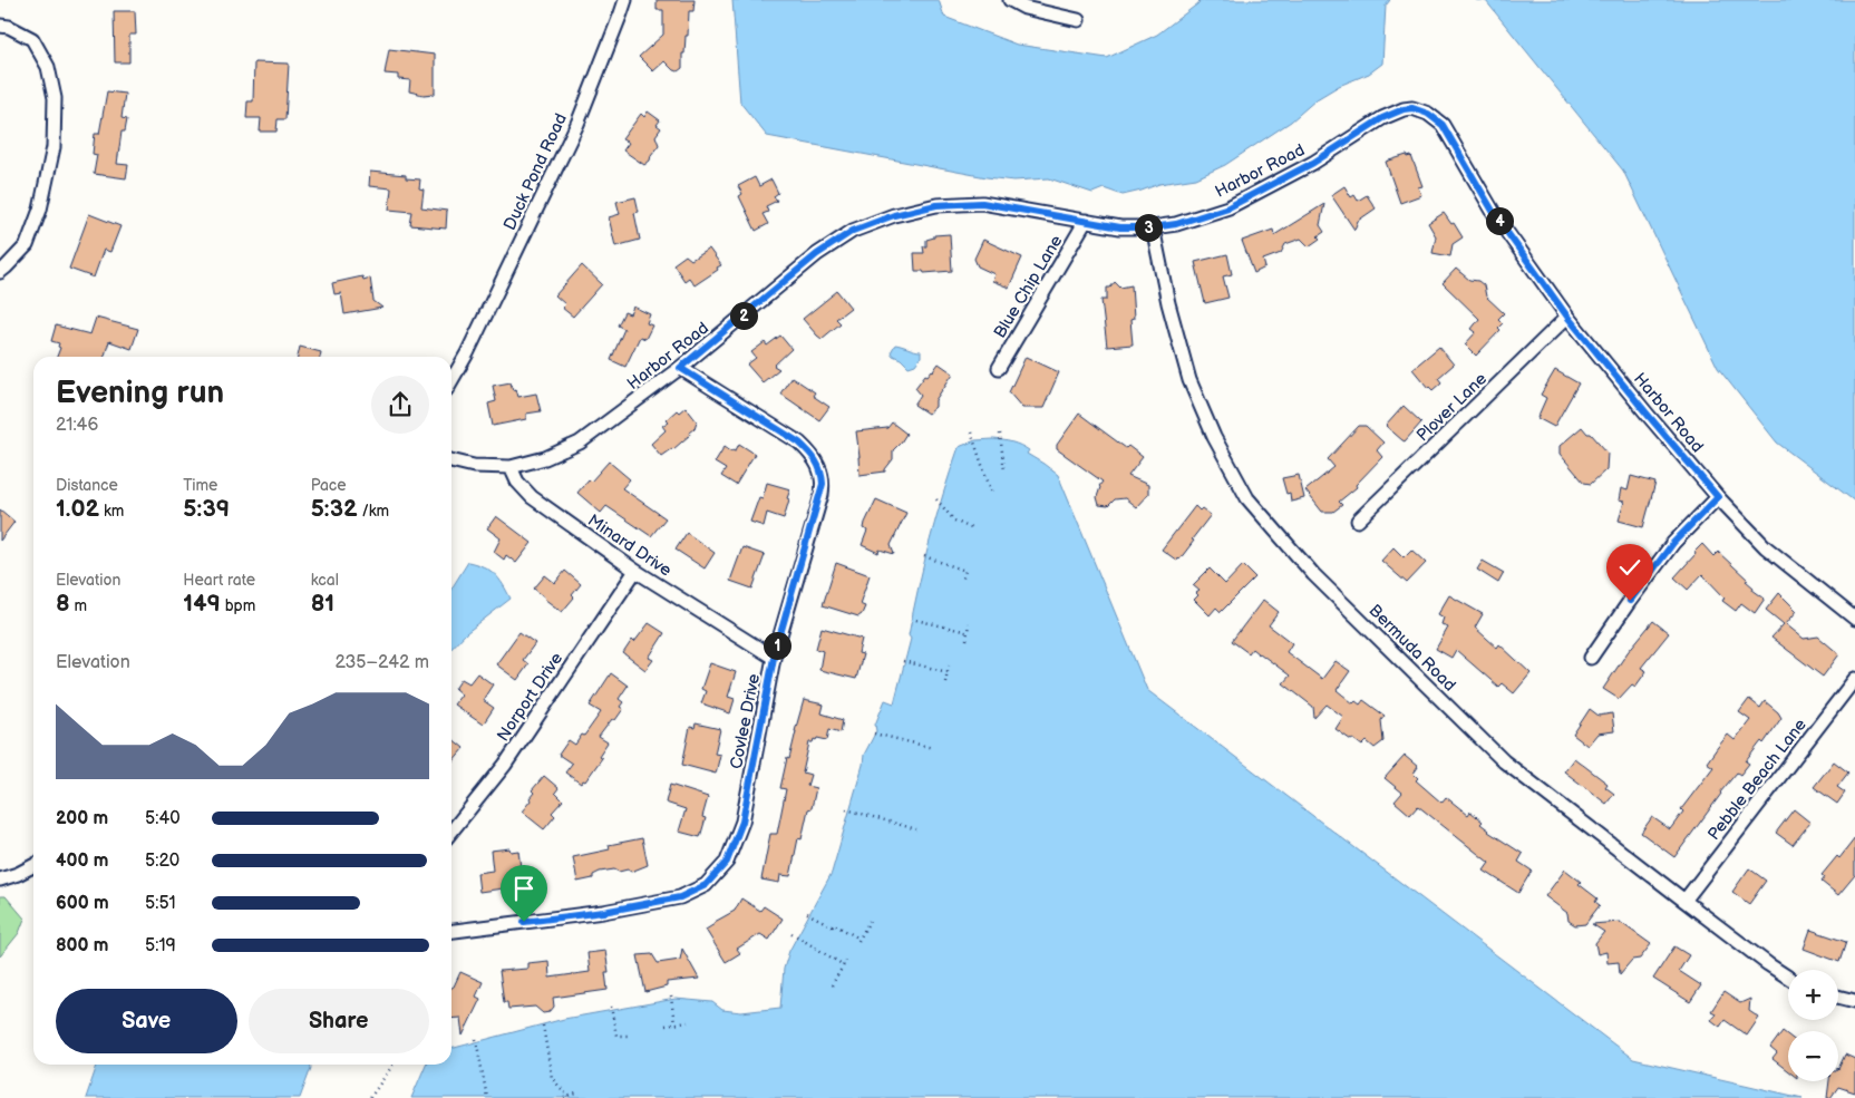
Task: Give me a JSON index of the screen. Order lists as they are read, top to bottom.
{
  "streets": {
    "street": [
      "Harbor Road",
      "Duck Pond Road",
      "Blue Chip Lane",
      "Plover Lane",
      "Minard Drive",
      "Bermuda Road",
      "Norport Drive",
      "Covlee Drive",
      "Pebble Beach Lane"
    ]
  },
  "crossings": [
    ["Harbor Road", "Blue Chip Lane"],
    ["Harbor Road", "Plover Lane"],
    ["Harbor Road", "Minard Drive"],
    ["Harbor Road", "Bermuda Road"],
    ["Harbor Road", "Covlee Drive"],
    ["Minard Drive", "Norport Drive"],
    ["Minard Drive", "Covlee Drive"],
    ["Bermuda Road", "Pebble Beach Lane"]
  ],
  "page": {
    "pins": [
      "4",
      "3",
      "2",
      "1"
    ],
    "heading": ["Evening run", "21:46"],
    "stats": [
      ["Distance", "1.02 km"],
      ["Time", "5:39"],
      ["Pace", "5:32 /km"],
      ["Elevation", "8 m"],
      ["Heart rate", "149 bpm"],
      ["kcal", "81"]
    ],
    "chart": ["Elevation", "235–242 m"],
    "list": [
      {
        "name": "200 m",
        "note": "5:40"
      },
      {
        "name": "400 m",
        "note": "5:20"
      },
      {
        "name": "600 m",
        "note": "5:51"
      },
      {
        "name": "800 m",
        "note": "5:19"
      }
    ],
    "map_buttons": ["+", "−"],
    "buttons": ["Save", "Share"]
  }
}
